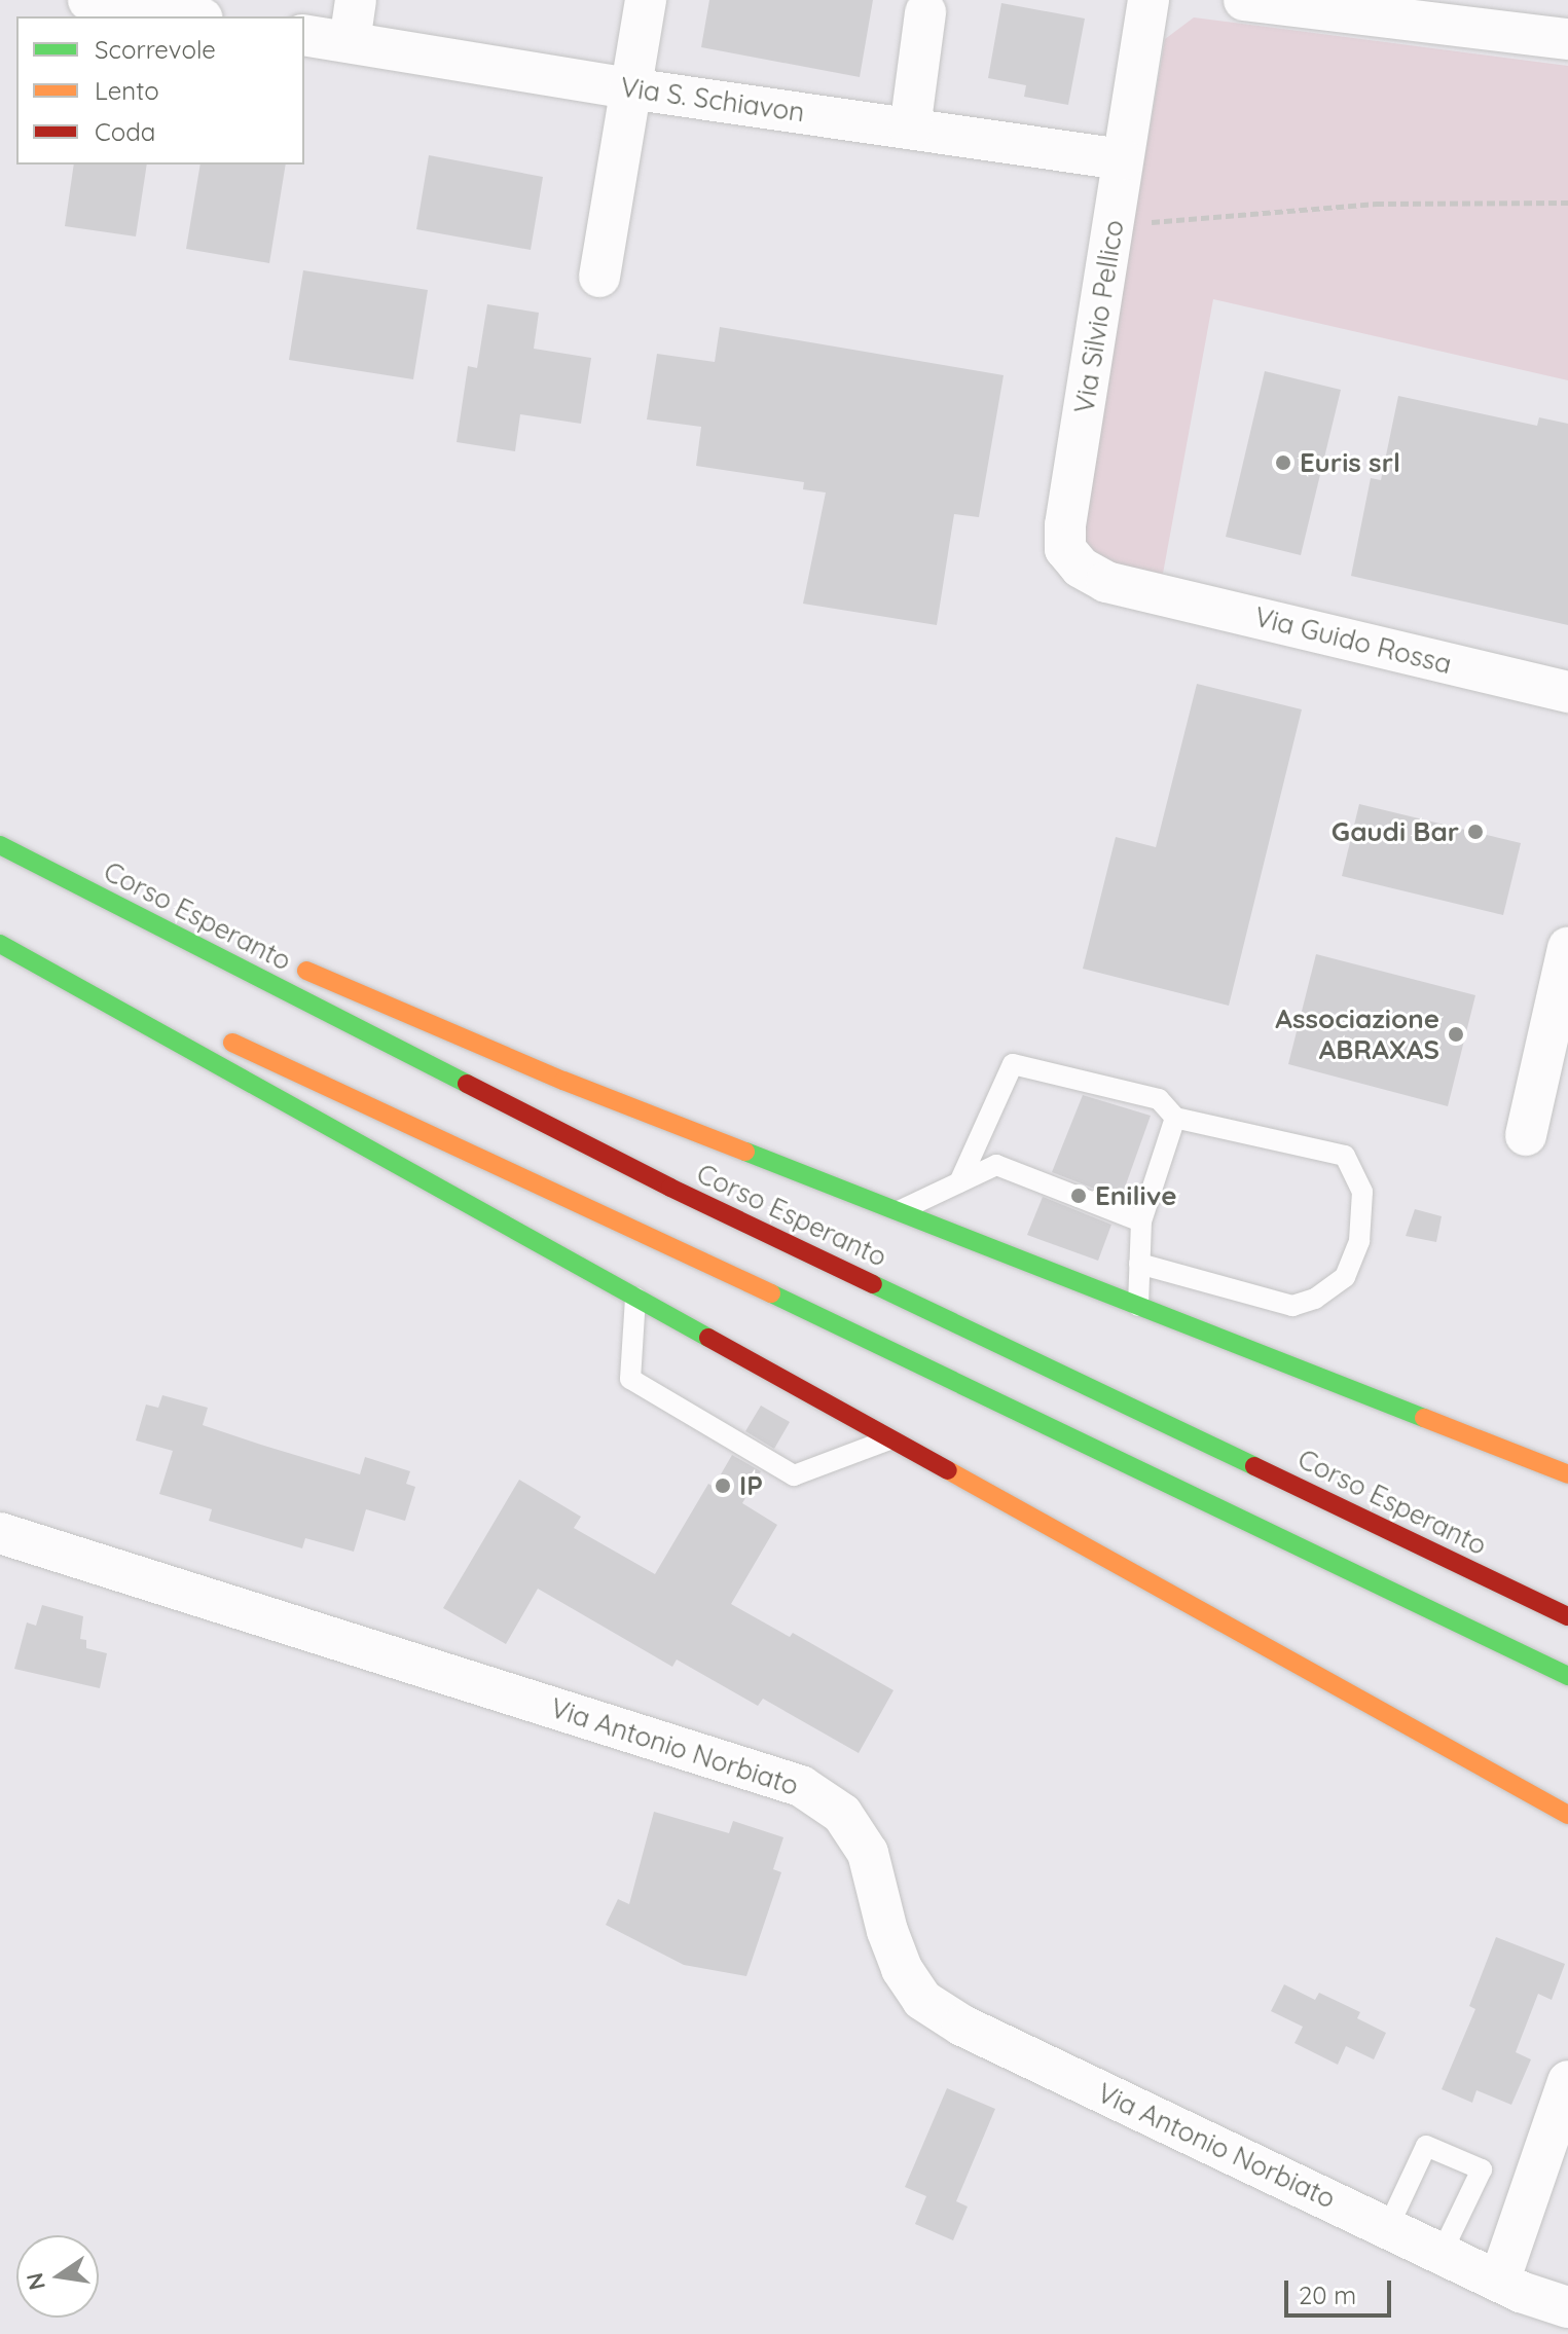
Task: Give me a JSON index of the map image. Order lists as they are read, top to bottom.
{
  "streets": {
    "highway": ["Corso Esperanto"],
    "street": [
      "Via S. Schiavon",
      "Via Silvio Pellico",
      "Via Guido Rossa",
      "Via Antonio Norbiato"
    ]
  },
  "crossings": [
    ["Via S. Schiavon", "Via Silvio Pellico"],
    ["Via Silvio Pellico", "Via Guido Rossa"]
  ],
  "places": [
    "Euris srl",
    "Gaudi Bar",
    "Associazione ABRAXAS",
    "Enilive",
    "IP"
  ],
  "legend": ["Scorrevole", "Lento", "Coda"],
  "scale_bar": "20 m",
  "north": "left"
}
